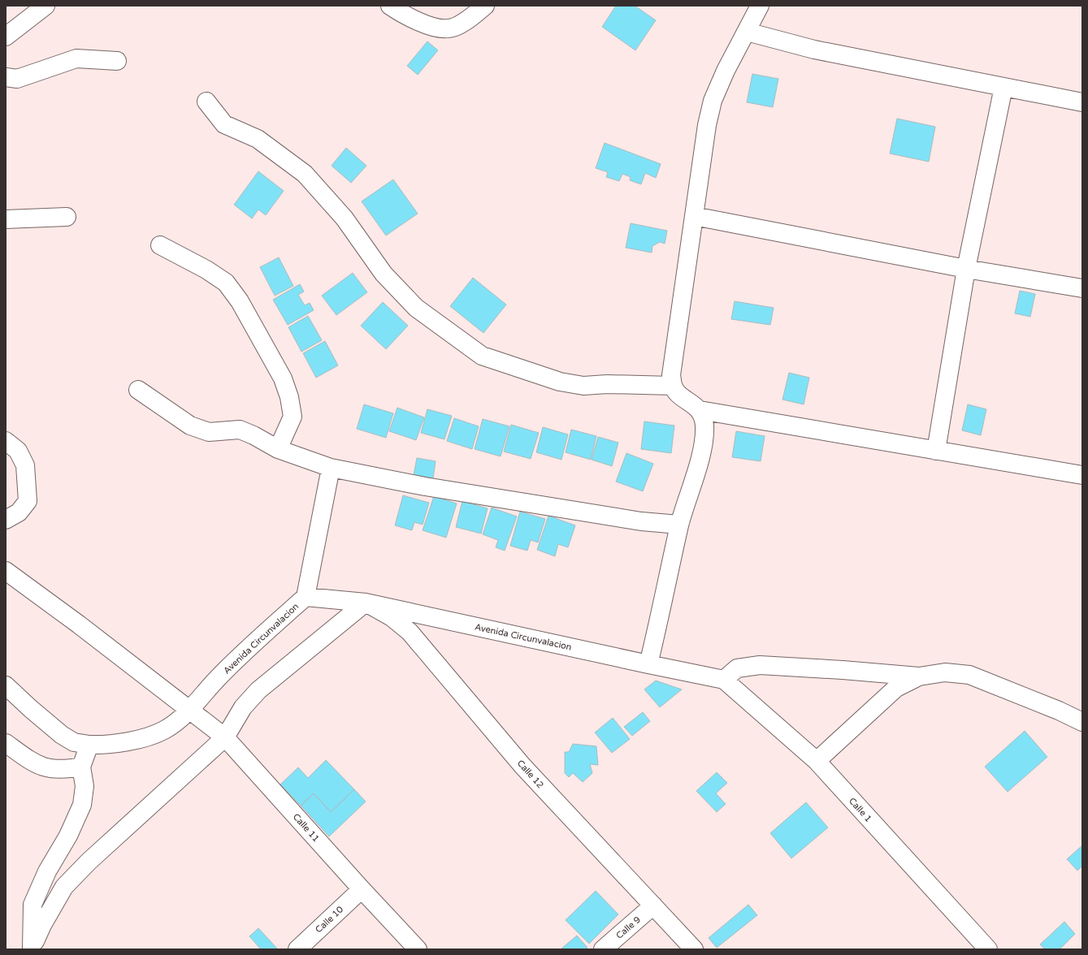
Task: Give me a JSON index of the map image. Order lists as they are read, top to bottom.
{
  "streets": {
    "street": [
      "Avenida Circunvalacion",
      "Calle 12",
      "Calle 1",
      "Calle 11",
      "Calle 10",
      "Calle 9"
    ]
  },
  "crossings": [
    ["Avenida Circunvalacion", "Calle 12"],
    ["Avenida Circunvalacion", "Calle 1"],
    ["Avenida Circunvalacion", "Calle 11"],
    ["Calle 12", "Calle 9"],
    ["Calle 11", "Calle 10"]
  ]
}
